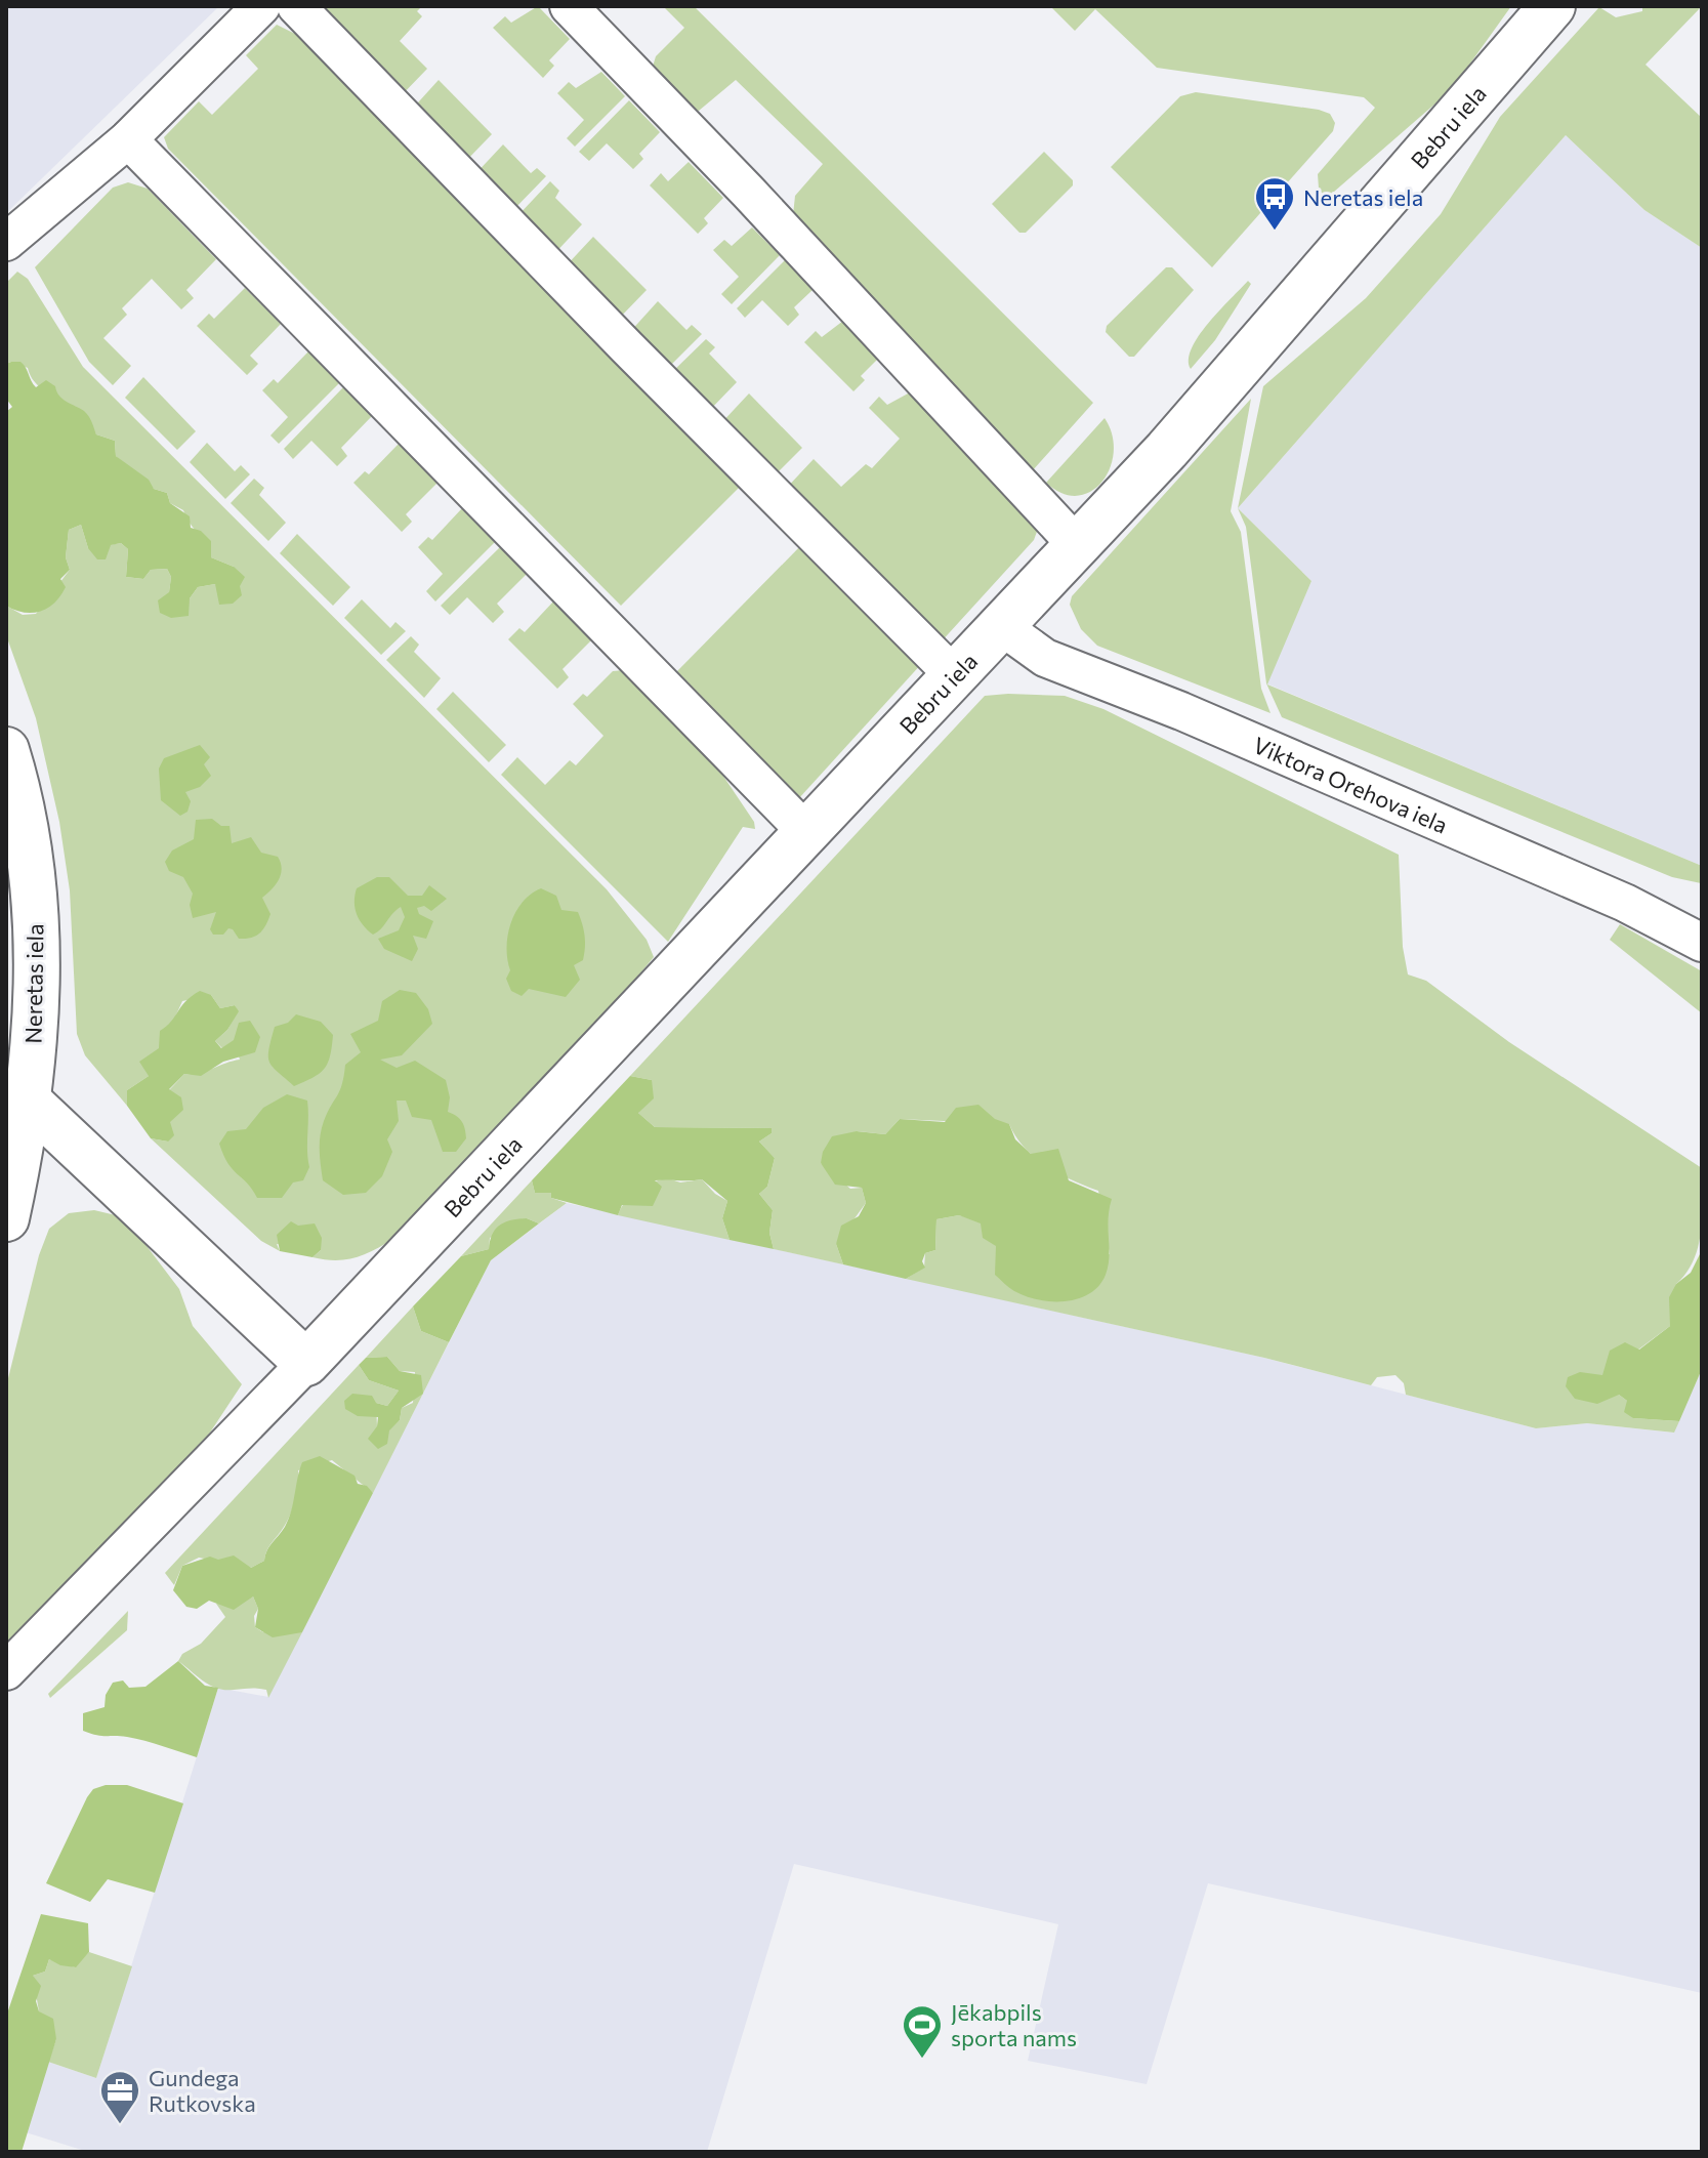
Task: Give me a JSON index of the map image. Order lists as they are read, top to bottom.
{
  "streets": {
    "street": ["Bebru iela", "Viktora Orehova iela", "Neretas iela"]
  },
  "crossings": [
    ["Bebru iela", "Viktora Orehova iela"]
  ],
  "places": {
    "bus stop": ["Neretas iela"],
    "sports": ["Jēkabpils sporta nams"],
    "office": ["Gundega Rutkovska"]
  }
}
